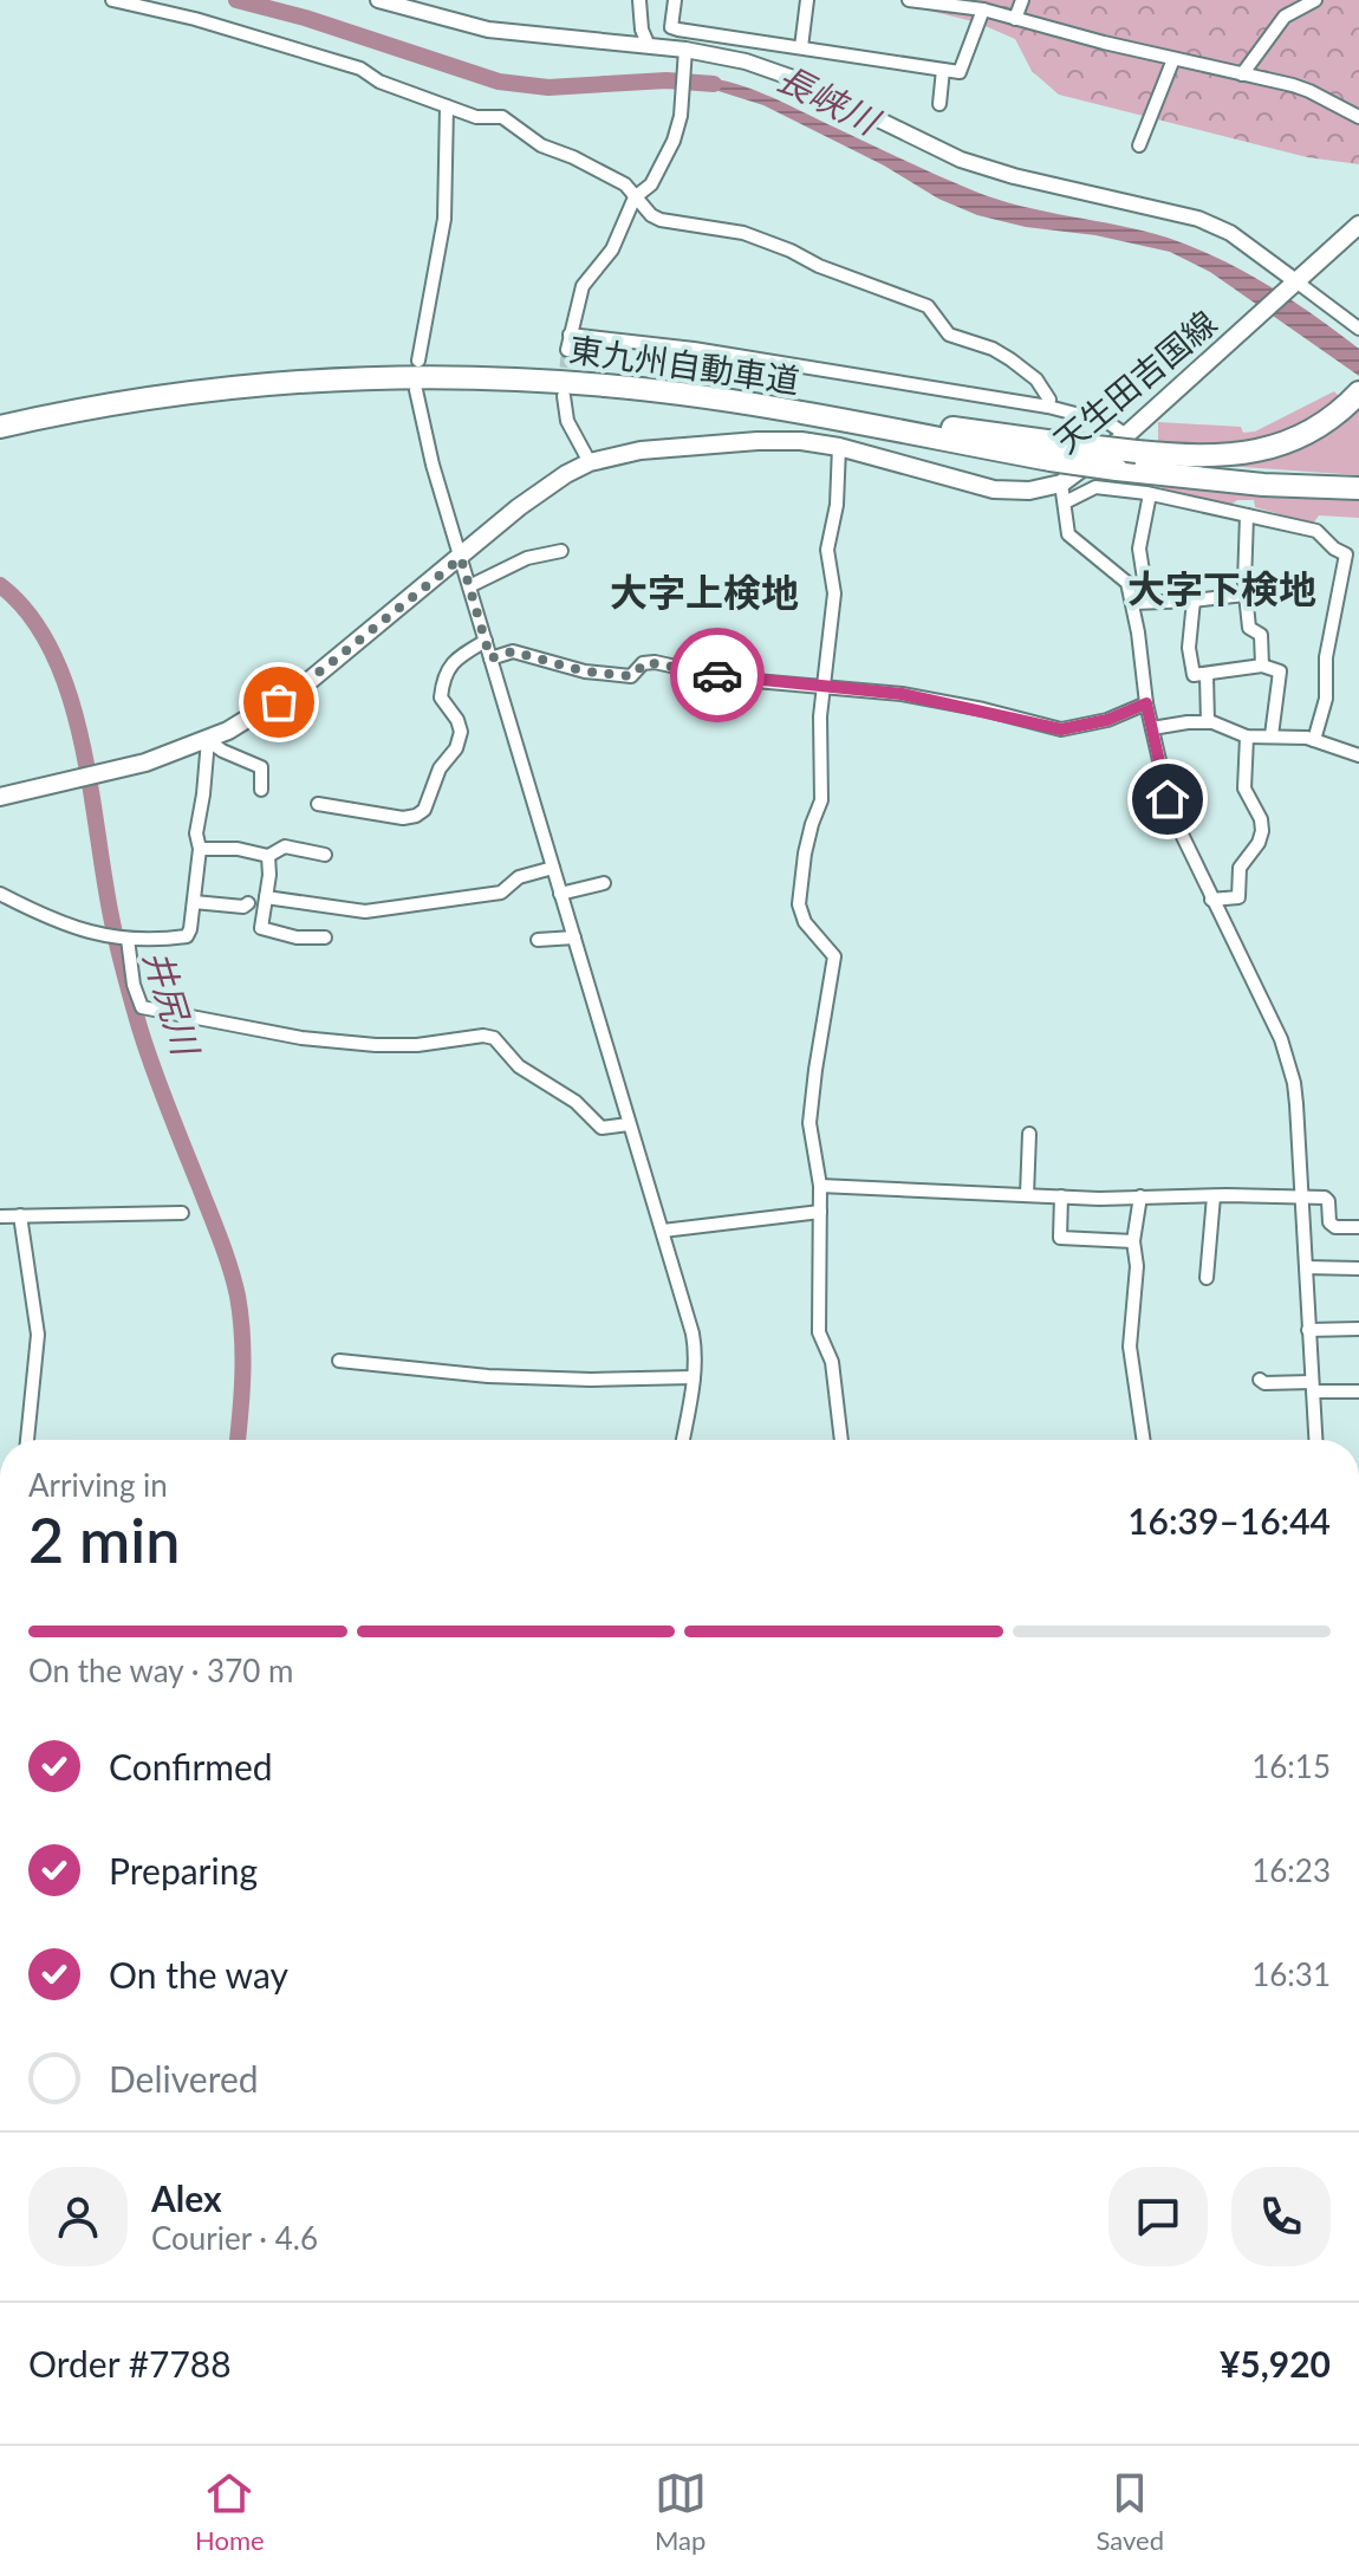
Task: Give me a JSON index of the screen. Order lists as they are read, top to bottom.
{
  "streets": {
    "highway": ["東九州自動車道"],
    "main road": ["天生田吉国線"]
  },
  "districts": ["大字下検地", "大字上検地"],
  "water": ["長峡川", "井尻川"],
  "page": {
    "heading": ["2 min", "Arriving in", "16:39–16:44"],
    "panel": [
      "Alex",
      "Courier · 4.6",
      "Order #7788",
      "¥5,920"
    ],
    "bar": "On the way · 370 m",
    "list": [
      ["Confirmed", "16:15"],
      ["Preparing", "16:23"],
      ["On the way", "16:31"],
      "Delivered"
    ],
    "tabs": ["Home", "Map", "Saved"]
  }
}
